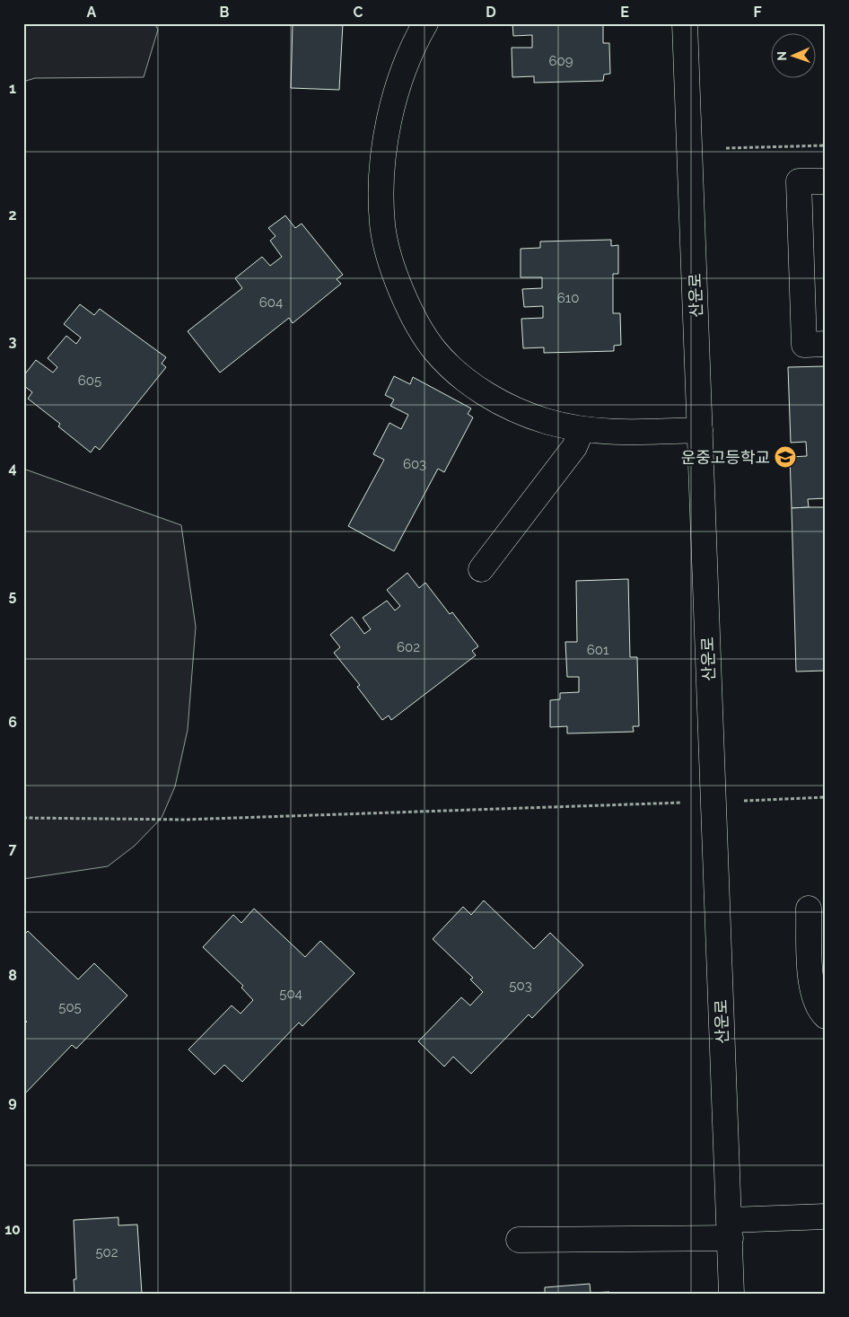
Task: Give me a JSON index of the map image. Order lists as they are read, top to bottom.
{
  "streets": {
    "street": ["산운로"]
  },
  "places": {
    "school or university": ["운중고등학교"]
  },
  "house_numbers": [
    "609",
    "610",
    "604",
    "605",
    "603",
    "602",
    "601",
    "503",
    "504",
    "505",
    "502"
  ],
  "north": "left",
  "grid": {
    "columns": [
      "A",
      "B",
      "C",
      "D",
      "E",
      "F"
    ],
    "rows": [
      "1",
      "2",
      "3",
      "4",
      "5",
      "6",
      "7",
      "8",
      "9",
      "10"
    ]
  }
}
